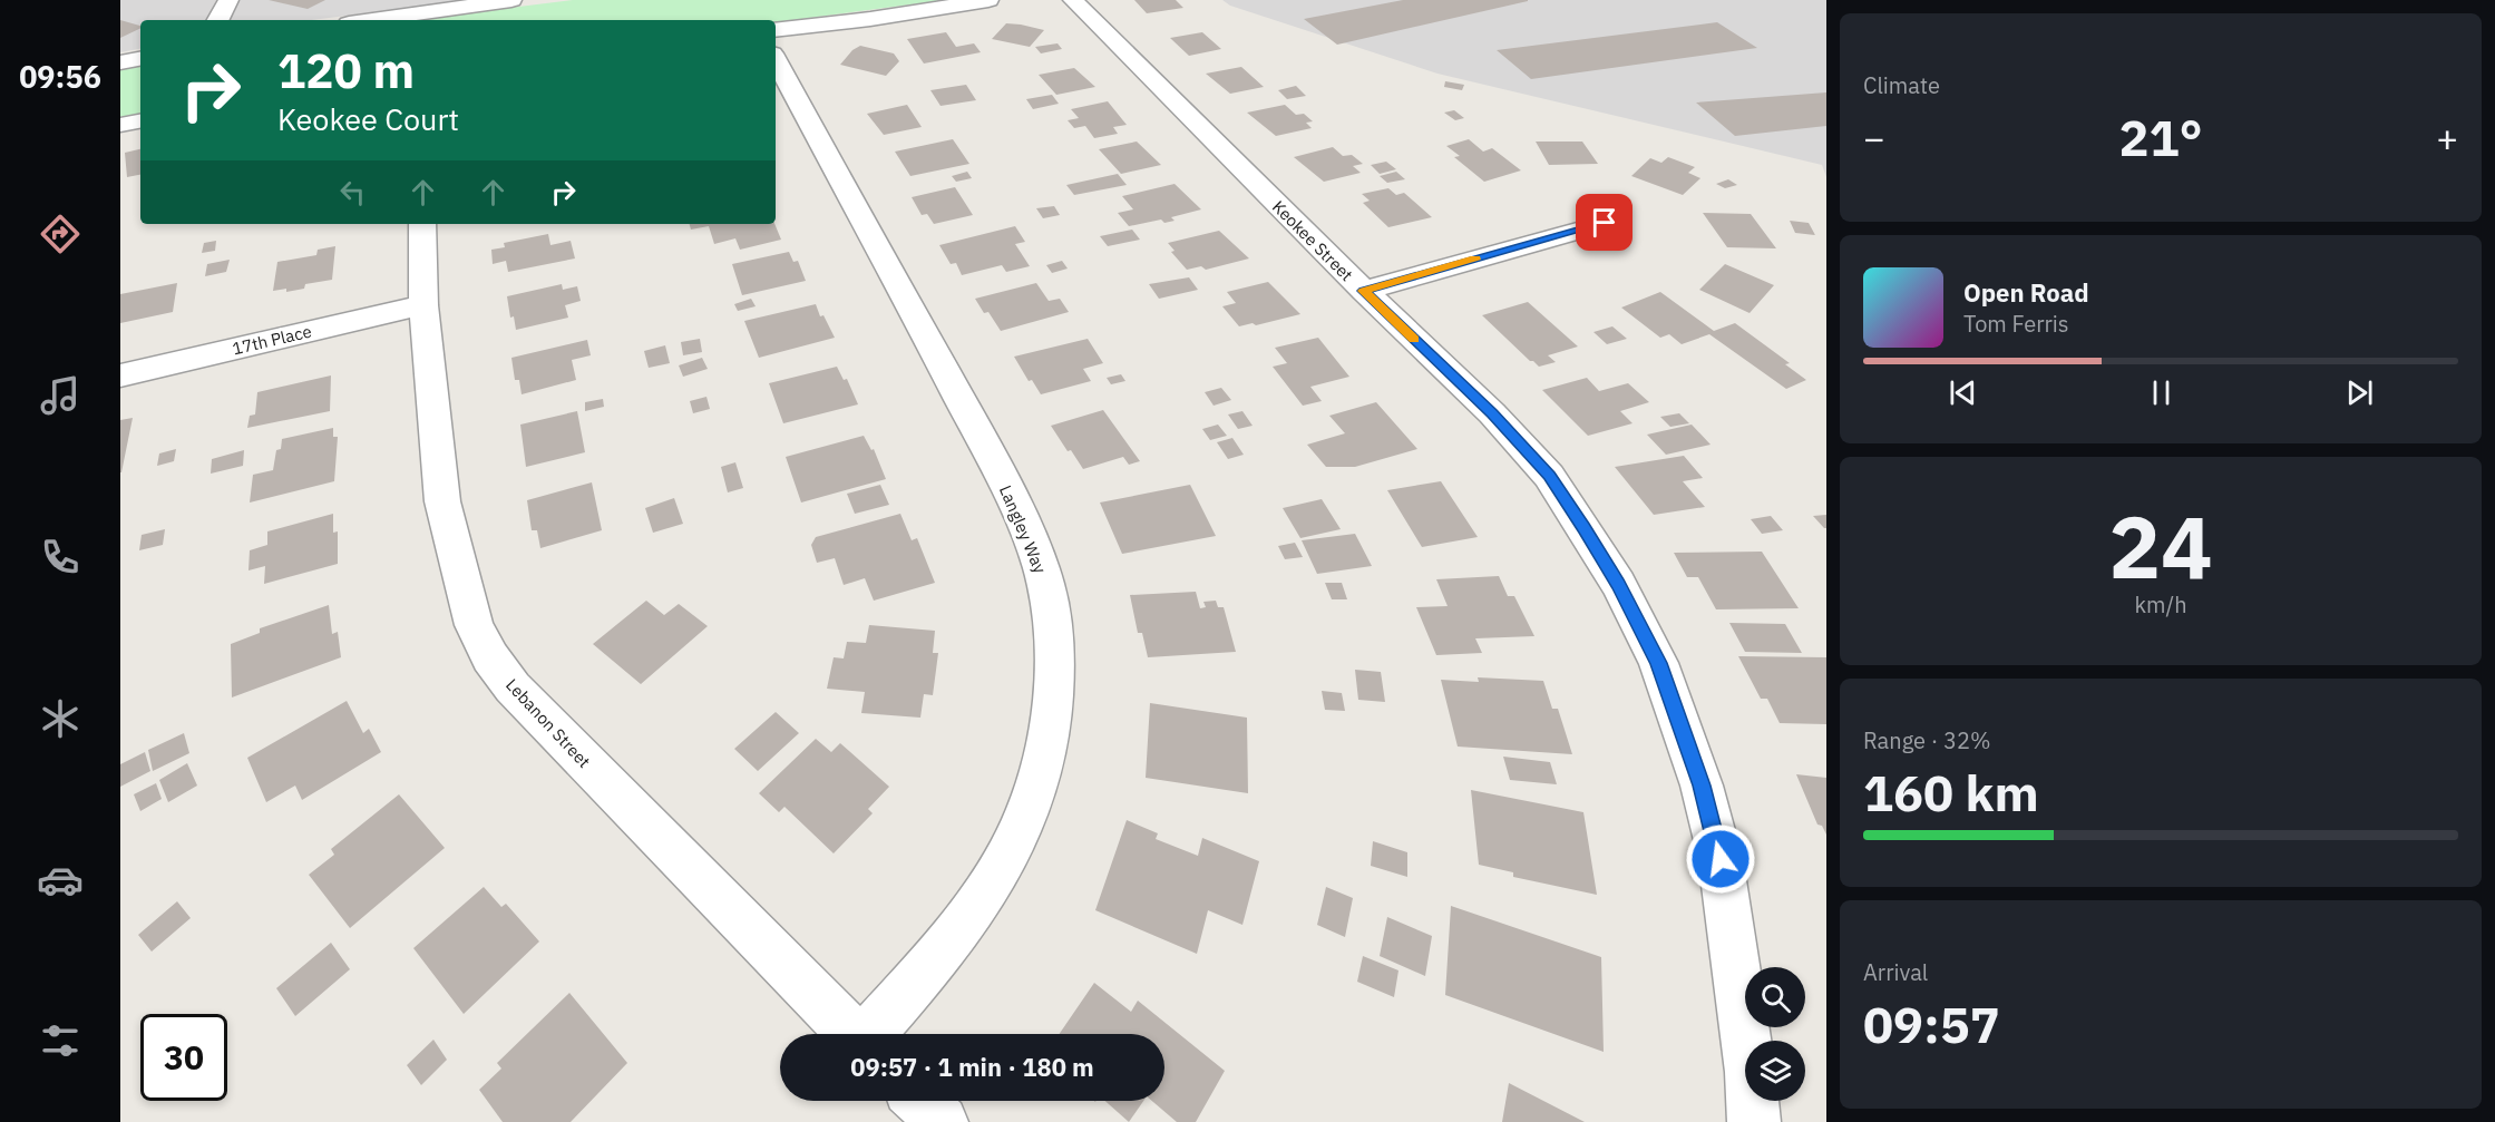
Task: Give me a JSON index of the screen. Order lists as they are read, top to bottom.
{
  "streets": {
    "street": [
      "Keokee Street",
      "17th Place",
      "Langley Way",
      "Lebanon Street"
    ]
  },
  "crossings": [
    ["17th Place", "Lebanon Street"]
  ],
  "page": {
    "tabs": "09:56",
    "tile": [
      "Climate",
      ["24", "km/h"],
      ["Range · 32%", "160 km"],
      ["Arrival", "09:57"]
    ],
    "turn": ["120 m", "Keokee Court"],
    "heat": ["−", "21°", "+"],
    "song": ["Open Road", "Tom Ferris"],
    "limit": "30",
    "trip": "09:57 · 1 min · 180 m"
  }
}
